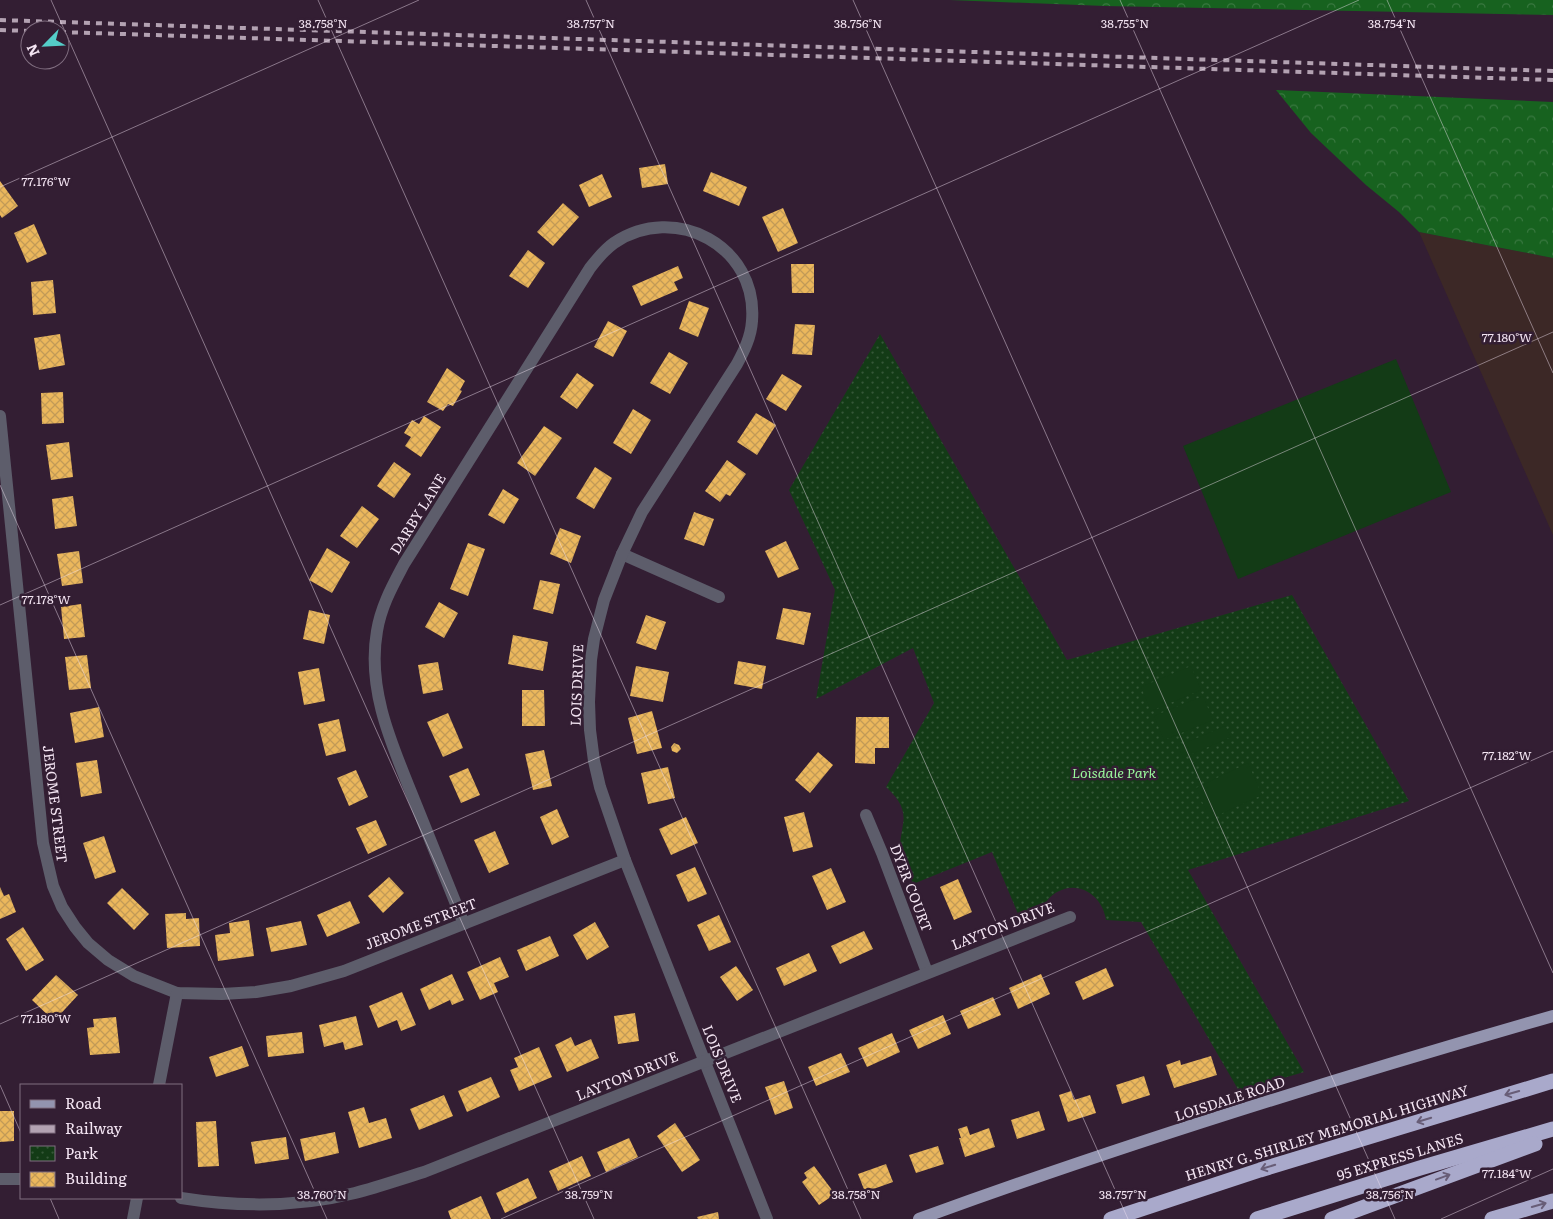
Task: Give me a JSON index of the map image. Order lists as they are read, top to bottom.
{
  "streets": {
    "highway": ["HENRY G. SHIRLEY MEMORIAL HIGHWAY", "95 EXPRESS LANES"],
    "main road": ["LOISDALE ROAD"],
    "street": [
      "DARBY LANE",
      "LOIS DRIVE",
      "JEROME STREET",
      "DYER COURT",
      "LAYTON DRIVE"
    ]
  },
  "crossings": [
    ["DARBY LANE", "LOIS DRIVE"],
    ["DARBY LANE", "JEROME STREET"],
    ["LOIS DRIVE", "JEROME STREET"],
    ["LOIS DRIVE", "LAYTON DRIVE"],
    ["DYER COURT", "LAYTON DRIVE"]
  ],
  "parks": ["Loisdale Park"],
  "legend": [
    "Road",
    "Railway",
    "Park",
    "Building"
  ],
  "north": "bottom left",
  "coordinates": [
    "38.755°N",
    "38.758°N",
    "38.757°N",
    "38.756°N",
    "38.754°N",
    "77.176°W",
    "77.180°W",
    "77.178°W",
    "77.182°W",
    "77.184°W",
    "38.760°N",
    "38.759°N"
  ]
}
